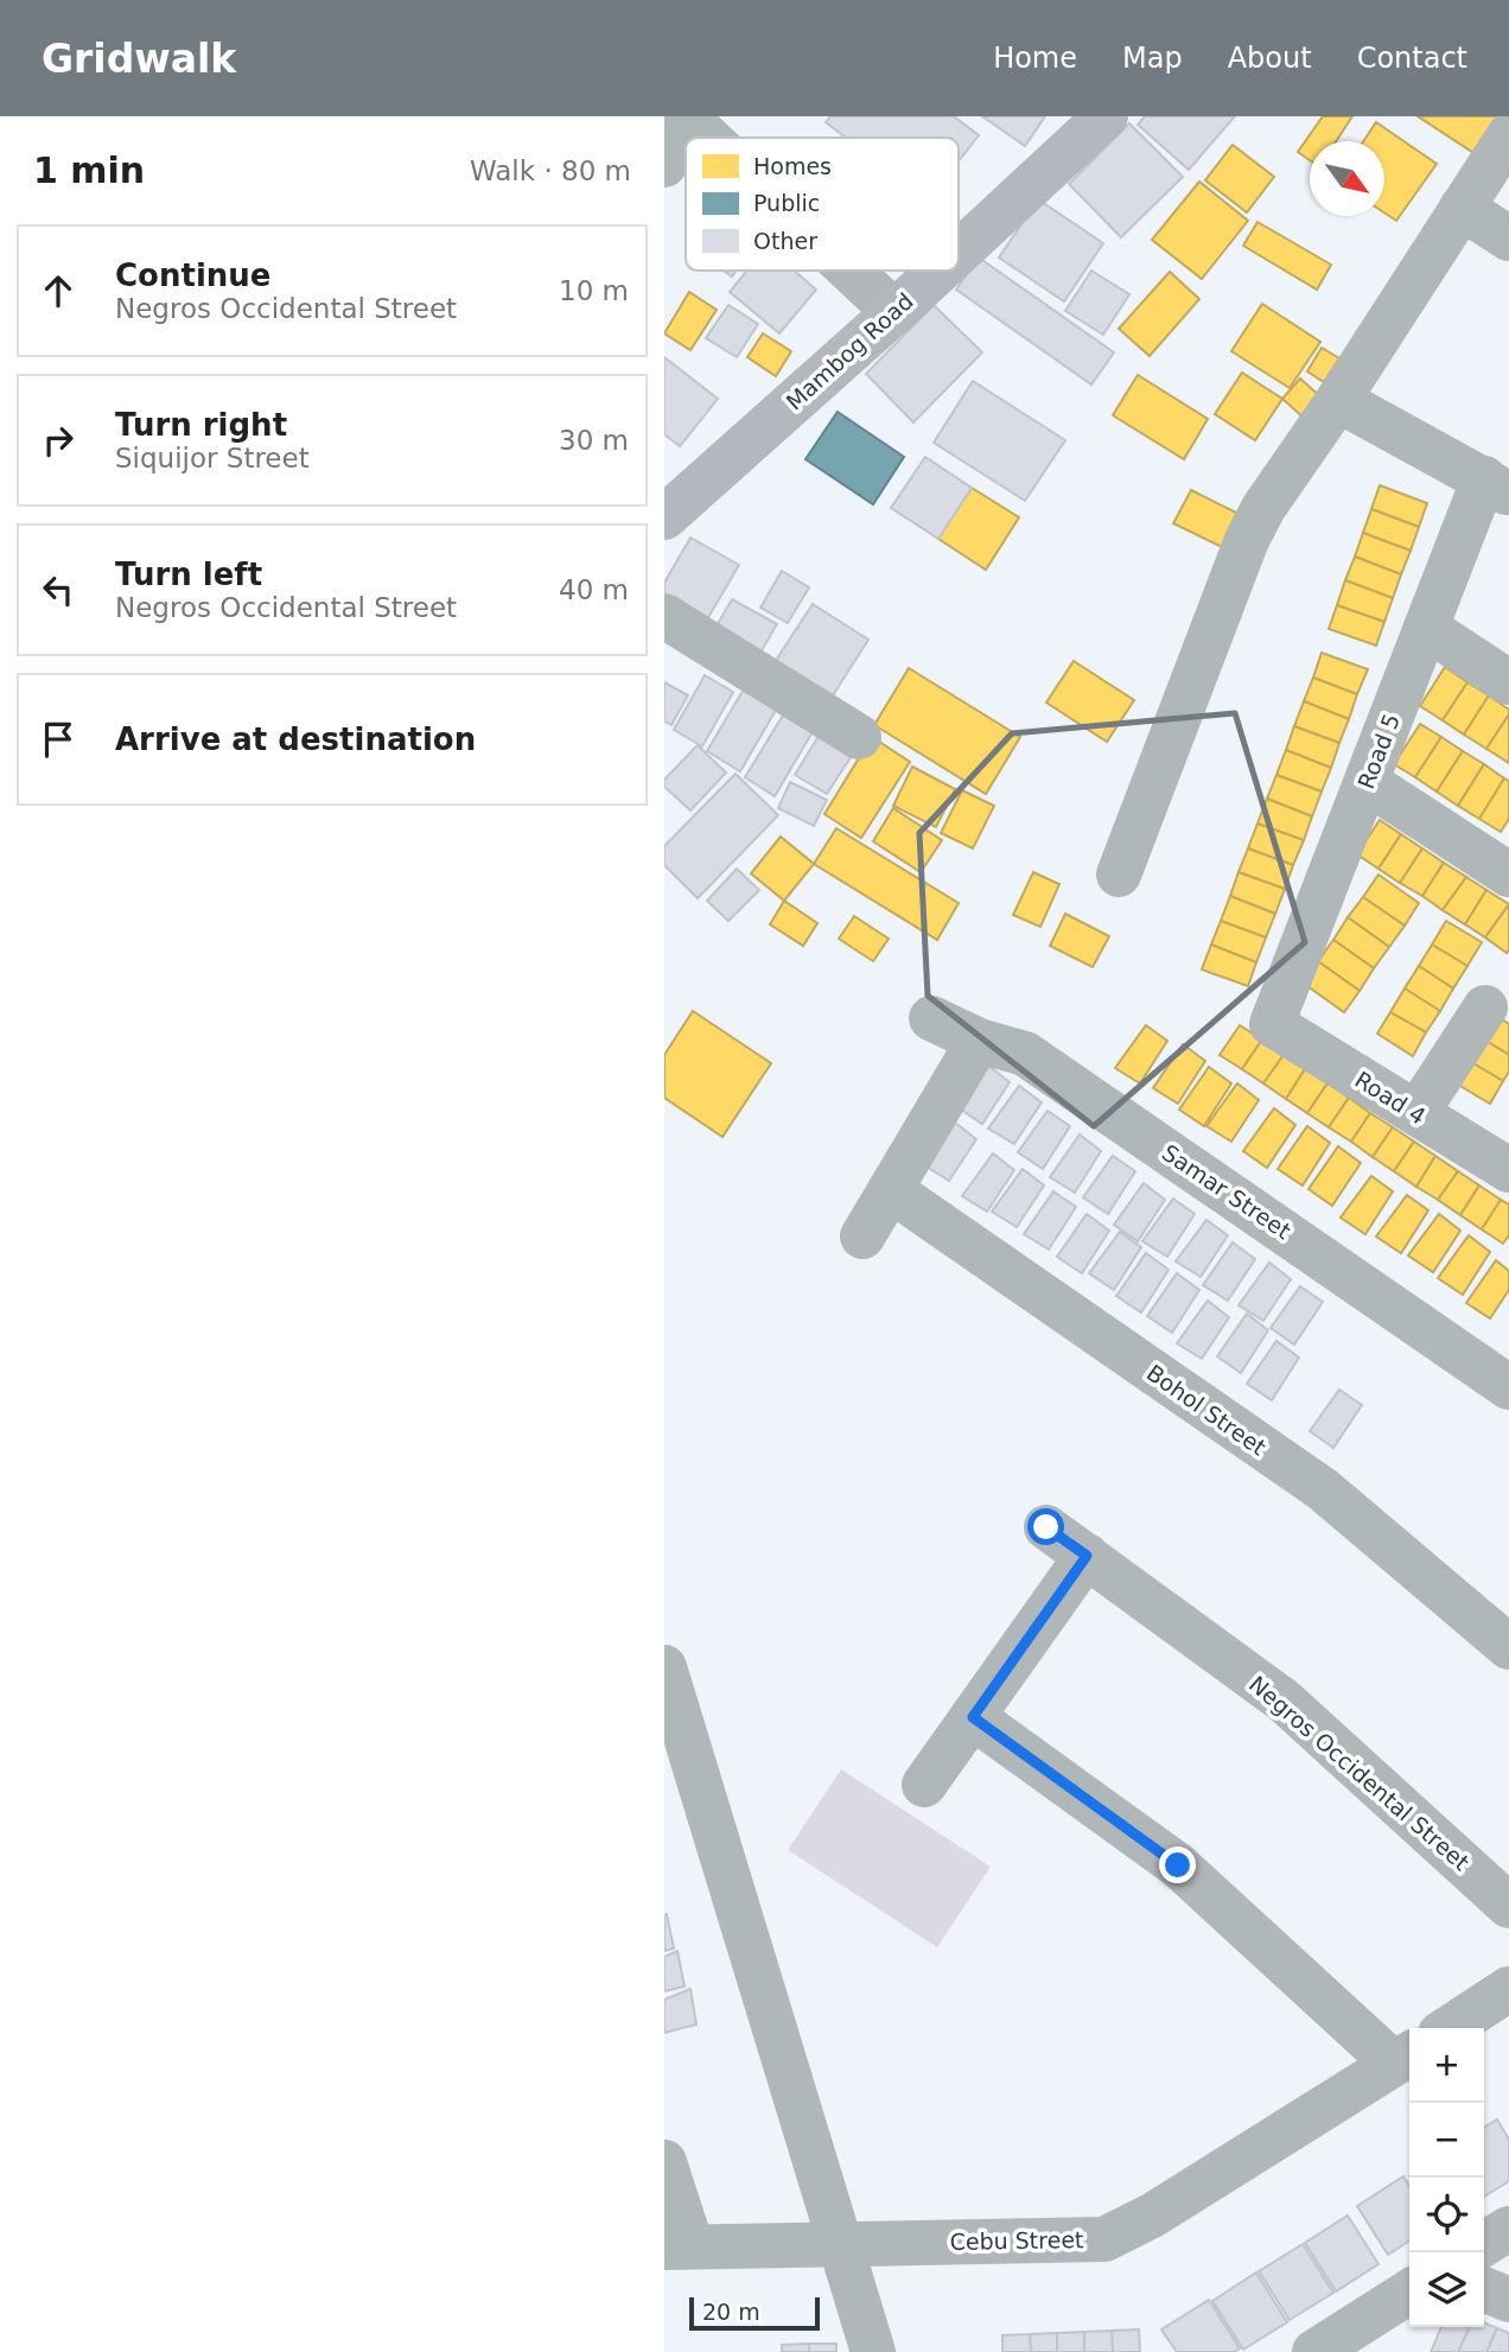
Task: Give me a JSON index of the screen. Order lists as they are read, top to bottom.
{
  "streets": {
    "main road": ["Mambog Road"],
    "street": [
      "Road 5",
      "Road 4",
      "Samar Street",
      "Bohol Street",
      "Negros Occidental Street",
      "Cebu Street"
    ]
  },
  "crossings": [
    ["Road 5", "Road 4"]
  ],
  "legend": ["Homes", "Public", "Other"],
  "scale_bar": "20 m",
  "north": "bottom right",
  "page": {
    "header": "Gridwalk",
    "nav": [
      "Home",
      "Map",
      "About",
      "Contact"
    ],
    "heading": ["1 min", "Walk · 80 m"],
    "list": [
      ["Continue", "Negros Occidental Street", "10 m"],
      ["Turn right", "Siquijor Street", "30 m"],
      ["Turn left", "Negros Occidental Street", "40 m"],
      "Arrive at destination"
    ],
    "map_buttons": ["+", "−"],
    "scale": "20 m"
  }
}
